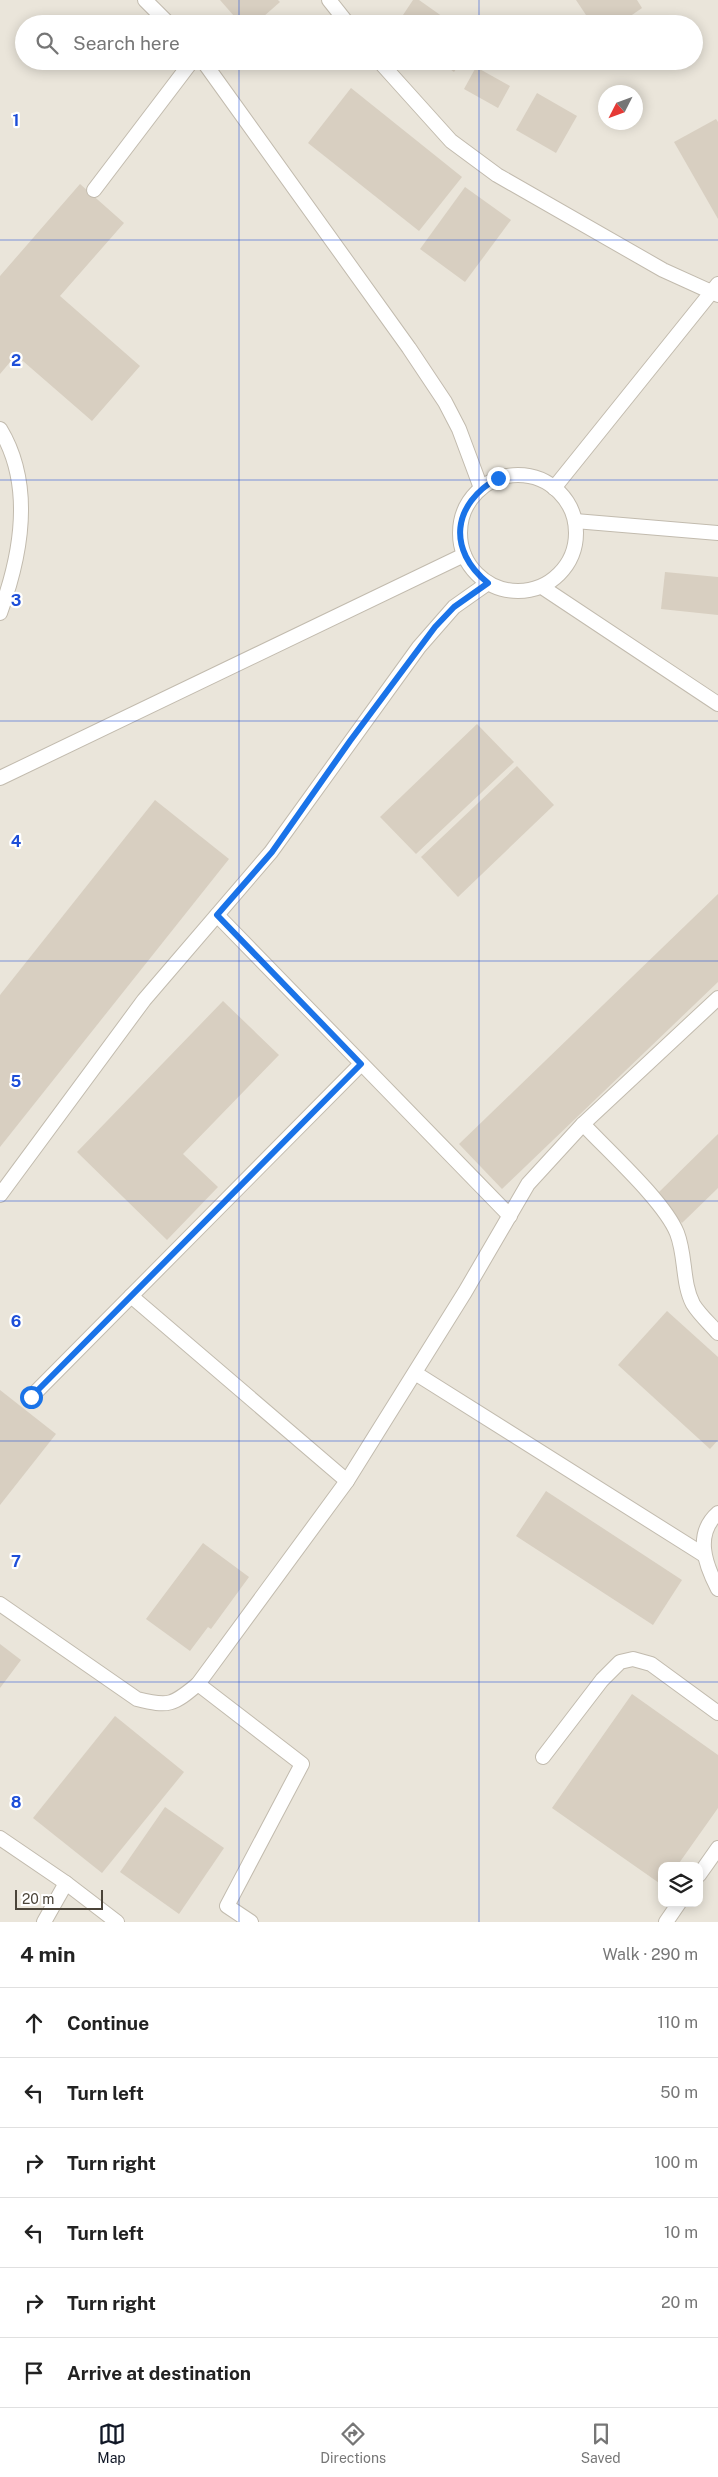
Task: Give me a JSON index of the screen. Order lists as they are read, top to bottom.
{
  "scale_bar": "20 m",
  "north": "bottom left",
  "page": {
    "search": "Search here",
    "scale": "20 m",
    "heading": ["4 min", "Walk · 290 m"],
    "list": [
      ["Continue", "110 m"],
      ["Turn left", "50 m"],
      ["Turn right", "100 m"],
      ["Turn left", "10 m"],
      ["Turn right", "20 m"],
      "Arrive at destination"
    ],
    "nav": ["Map", "Directions", "Saved"]
  },
  "grid": {
    "rows": [
      "1",
      "2",
      "3",
      "4",
      "5",
      "6",
      "7",
      "8"
    ]
  }
}
